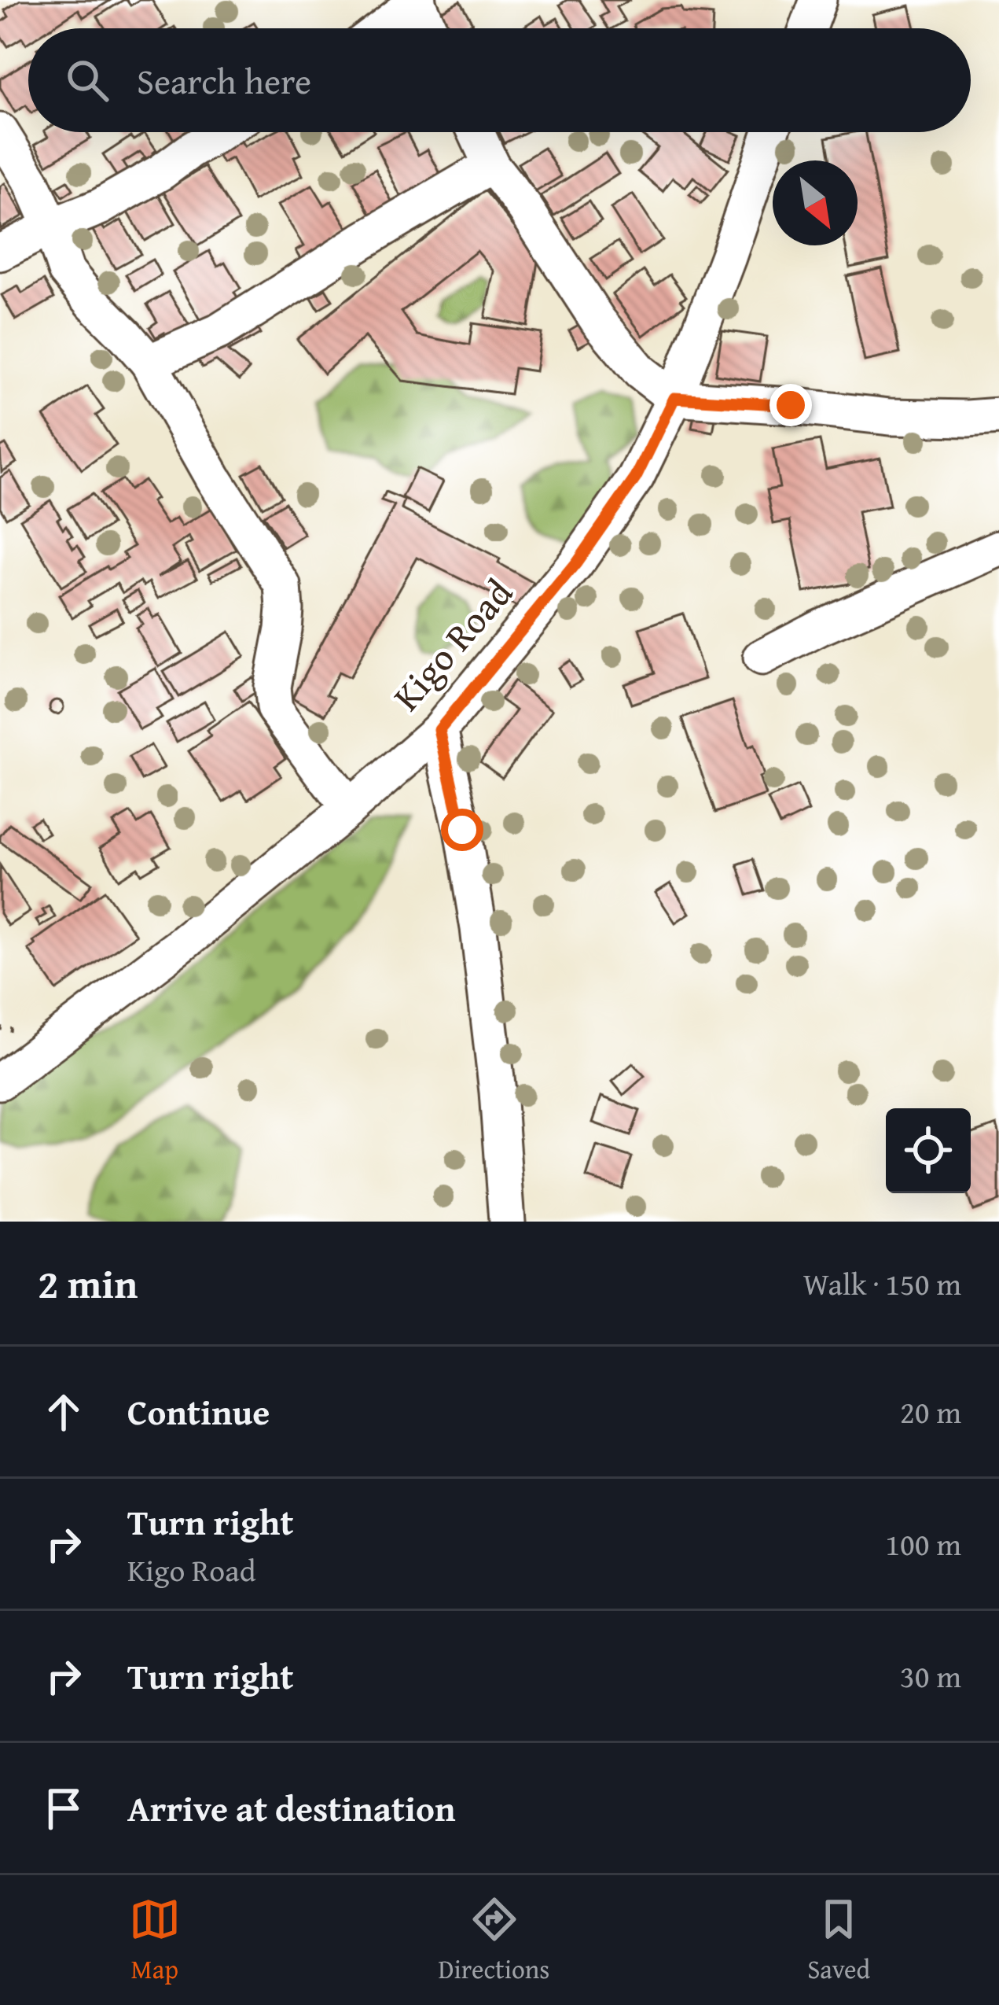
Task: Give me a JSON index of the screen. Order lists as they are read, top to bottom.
{
  "streets": {
    "street": ["Kigo Road"]
  },
  "north": "bottom right",
  "page": {
    "search": "Search here",
    "heading": ["2 min", "Walk · 150 m"],
    "list": [
      ["Continue", "20 m"],
      ["Turn right", "Kigo Road", "100 m"],
      ["Turn right", "30 m"],
      "Arrive at destination"
    ],
    "nav": ["Map", "Directions", "Saved"]
  }
}
